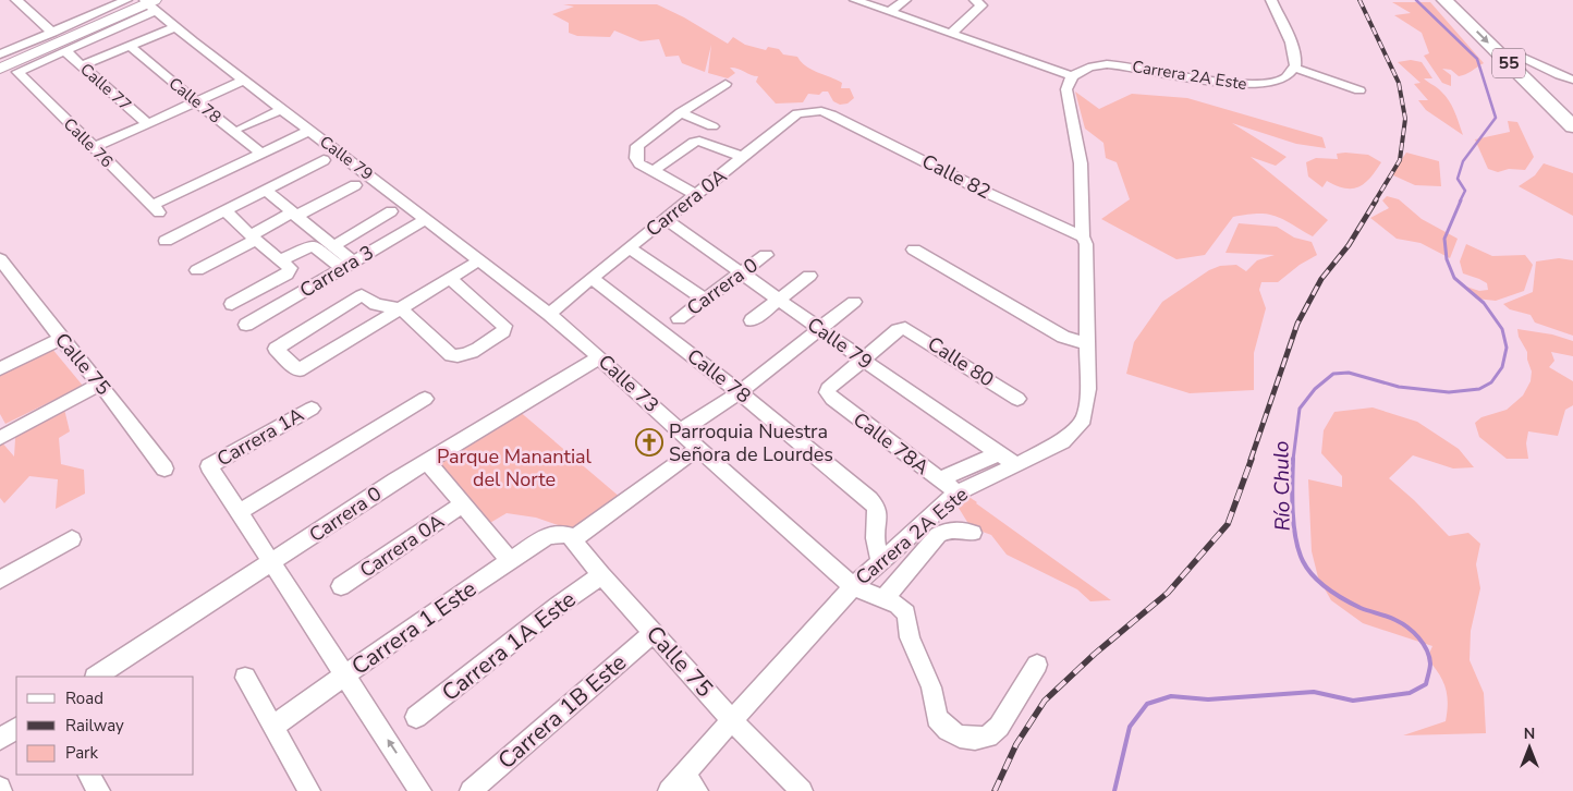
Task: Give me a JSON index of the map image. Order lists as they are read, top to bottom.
{
  "streets": {
    "highway": ["55"],
    "street": [
      "Carrera 2A Este",
      "Calle 77",
      "Calle 78",
      "Calle 76",
      "Calle 79",
      "Calle 82",
      "Carrera 0A",
      "Carrera 3",
      "Carrera 0",
      "Calle 80",
      "Calle 75",
      "Calle 73",
      "Carrera 1A",
      "Calle 78A",
      "Carrera 1 Este",
      "Carrera 1A Este",
      "Carrera 1B Este"
    ]
  },
  "crossings": [
    ["Carrera 2A Este", "Calle 78"],
    ["Carrera 2A Este", "Calle 79"],
    ["Carrera 2A Este", "Calle 82"],
    ["Carrera 2A Este", "Calle 75"],
    ["Carrera 2A Este", "Calle 73"],
    ["Carrera 2A Este", "Calle 78A"],
    ["Calle 77", "Calle 76"],
    ["Calle 78", "Calle 76"],
    ["Calle 78", "Carrera 0A"],
    ["Calle 79", "Carrera 0A"],
    ["Calle 79", "Carrera 3"],
    ["Calle 79", "Carrera 0"],
    ["Calle 79", "Calle 80"],
    ["Calle 79", "Calle 73"],
    ["Calle 79", "Calle 78A"],
    ["Calle 82", "Carrera 0A"],
    ["Carrera 0A", "Calle 73"],
    ["Carrera 0", "Calle 73"],
    ["Calle 80", "Calle 78A"],
    ["Calle 75", "Carrera 1 Este"],
    ["Calle 75", "Carrera 1A Este"],
    ["Calle 75", "Carrera 1B Este"],
    ["Calle 73", "Carrera 1 Este"]
  ],
  "water": ["Río Chulo"],
  "parks": ["Parque Manantial del Norte"],
  "places": {
    "church": ["Parroquia Nuestra Señora de Lourdes"]
  },
  "legend": ["Road", "Railway", "Park"],
  "north": "top"
}
